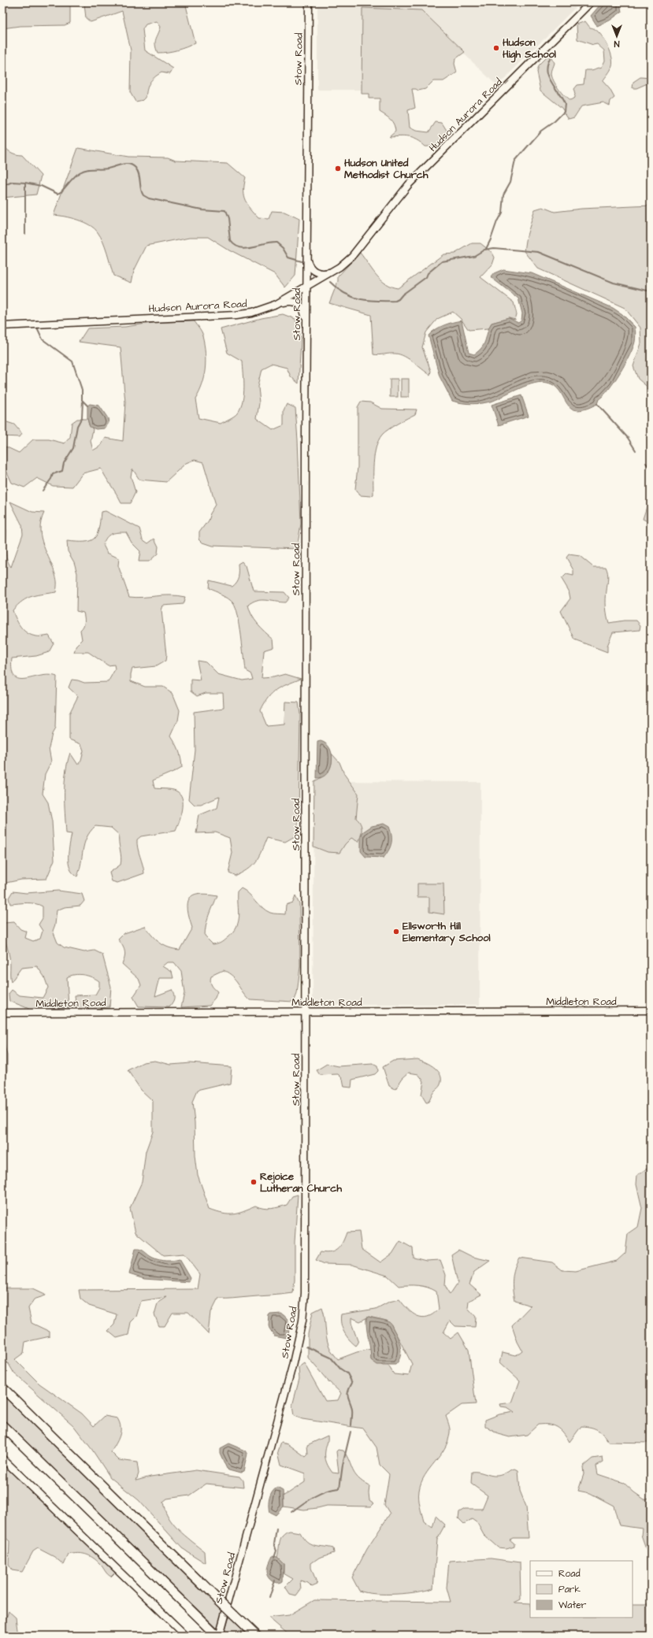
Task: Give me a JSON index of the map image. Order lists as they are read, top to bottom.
{
  "streets": {
    "street": ["Stow Road", "Hudson Aurora Road", "Middleton Road"]
  },
  "crossings": [
    ["Stow Road", "Hudson Aurora Road"],
    ["Stow Road", "Middleton Road"]
  ],
  "places": [
    "Hudson High School",
    "Hudson United Methodist Church",
    "Ellsworth Hill Elementary School",
    "Rejoice Lutheran Church"
  ],
  "legend": ["Road", "Park", "Water"],
  "north": "bottom"
}
